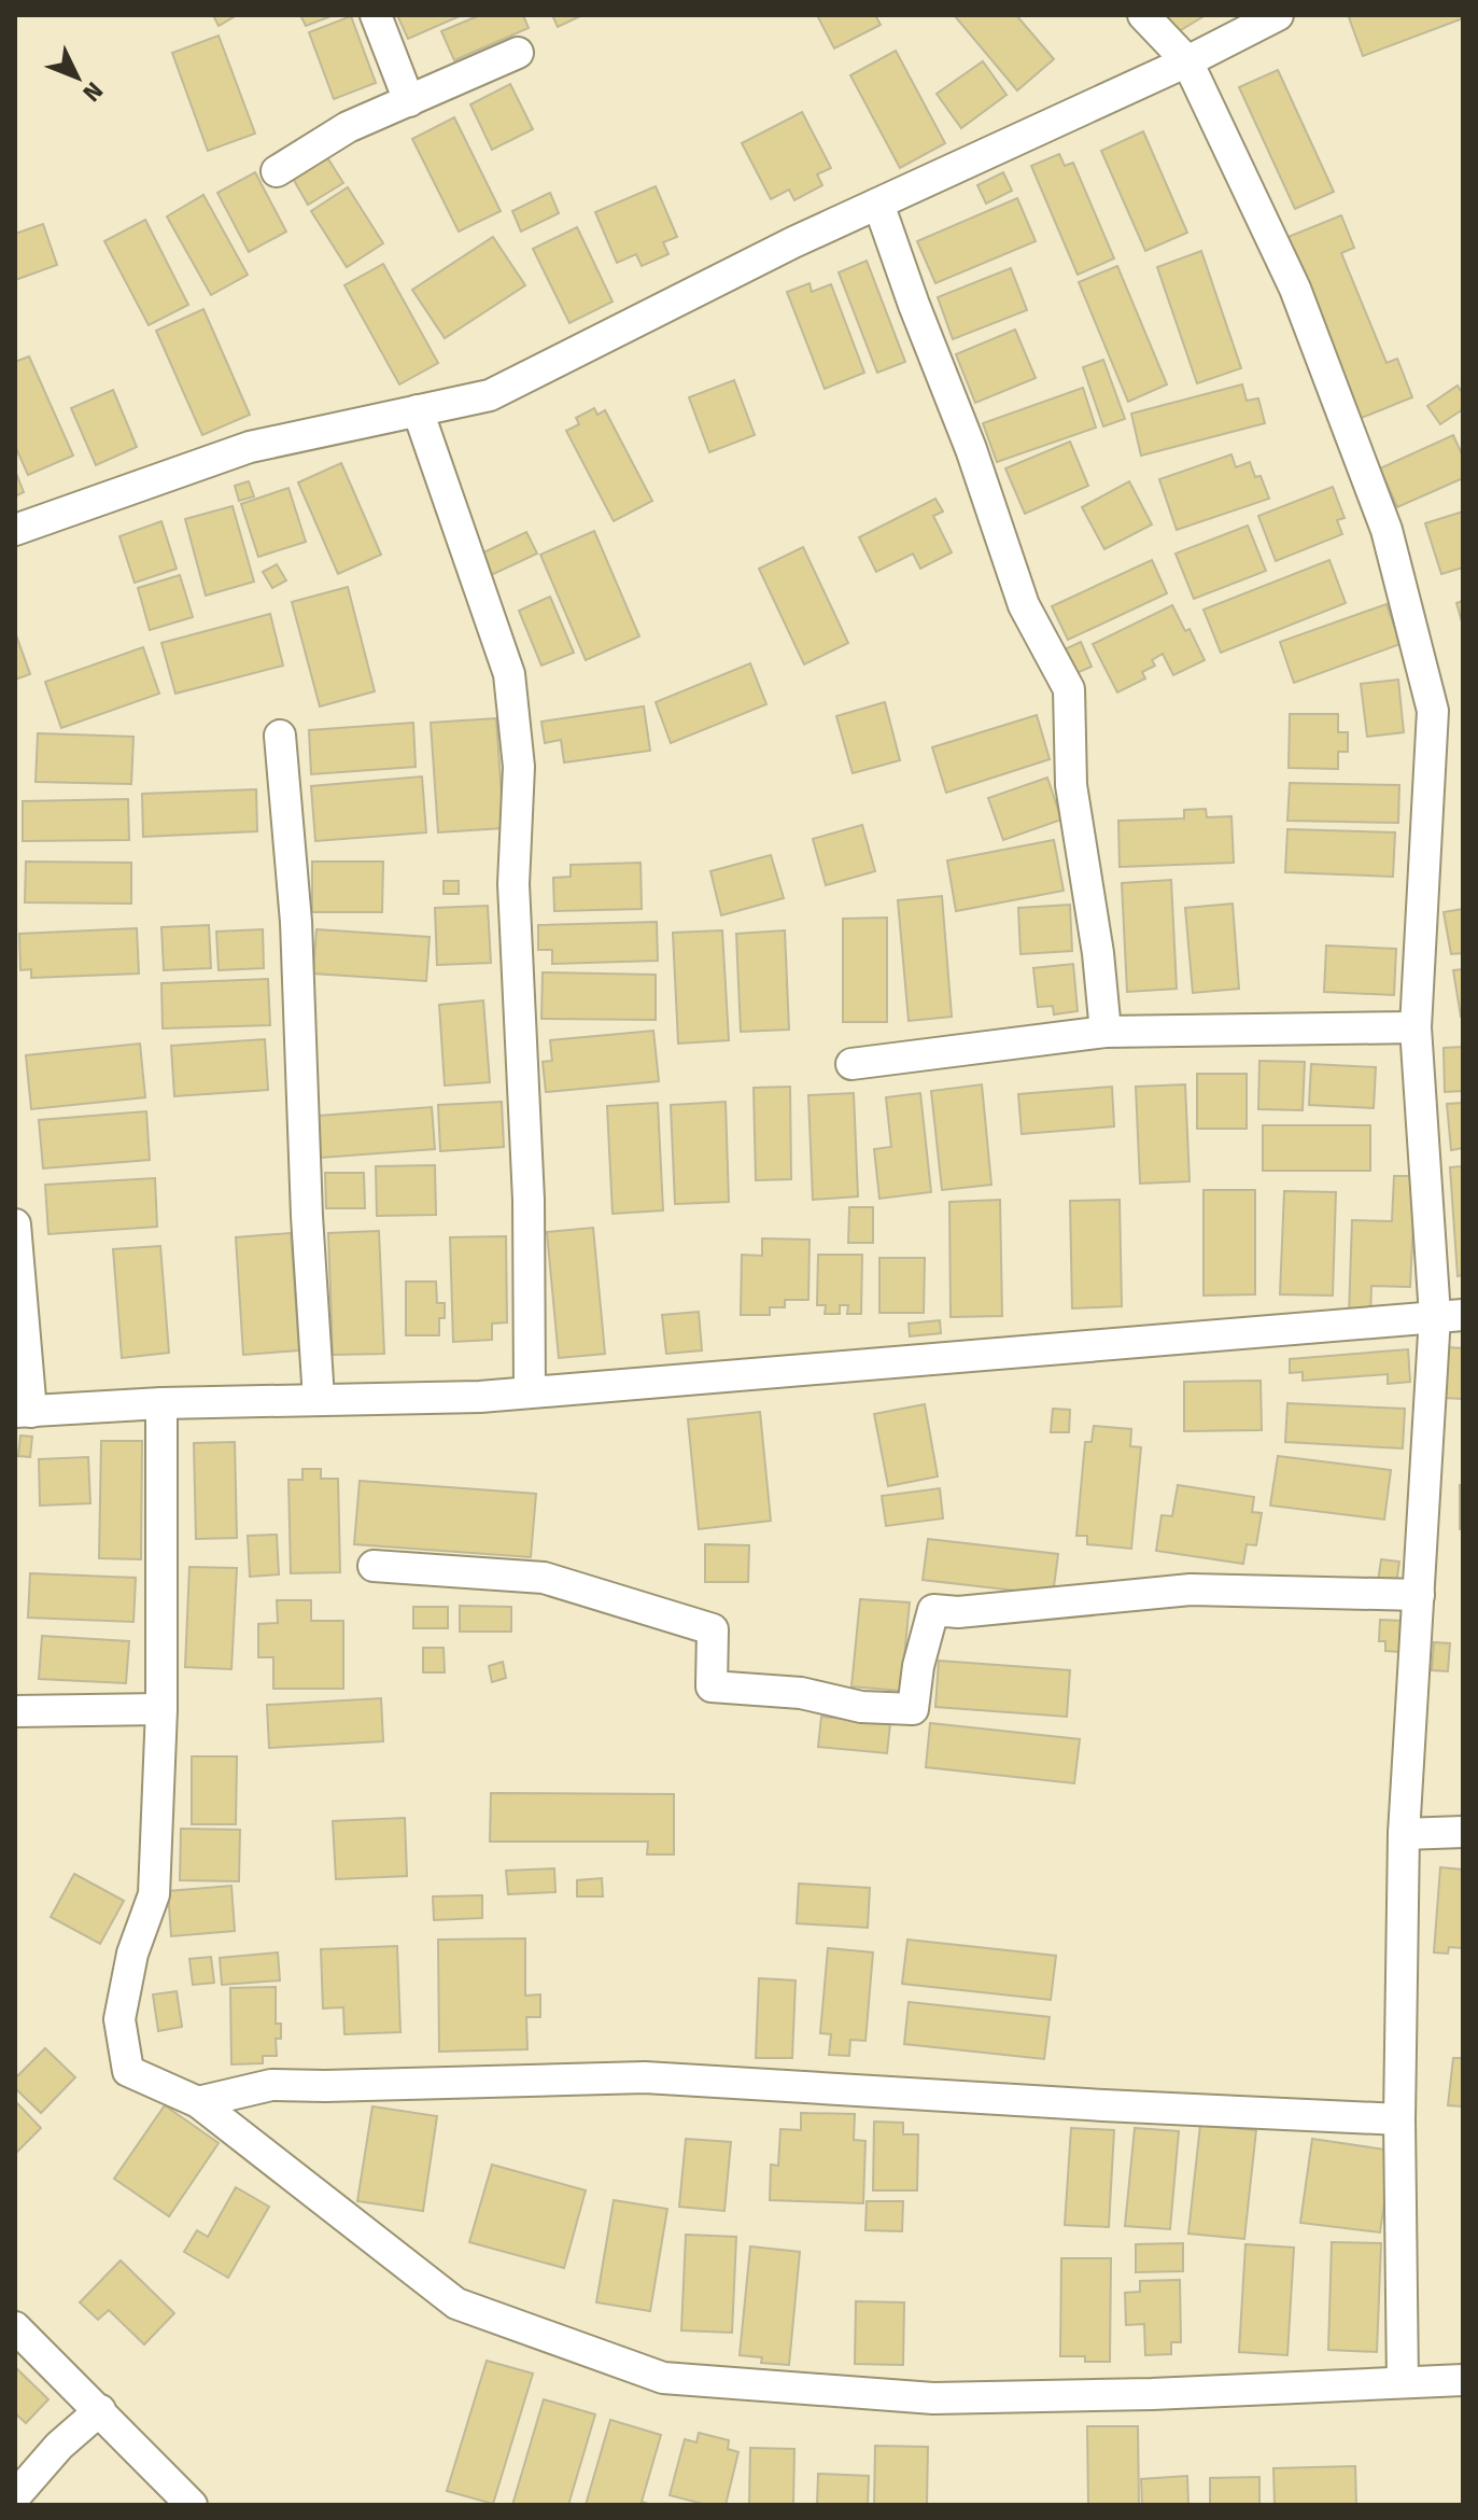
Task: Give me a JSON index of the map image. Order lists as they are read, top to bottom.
{
  "north": "bottom right"
}
